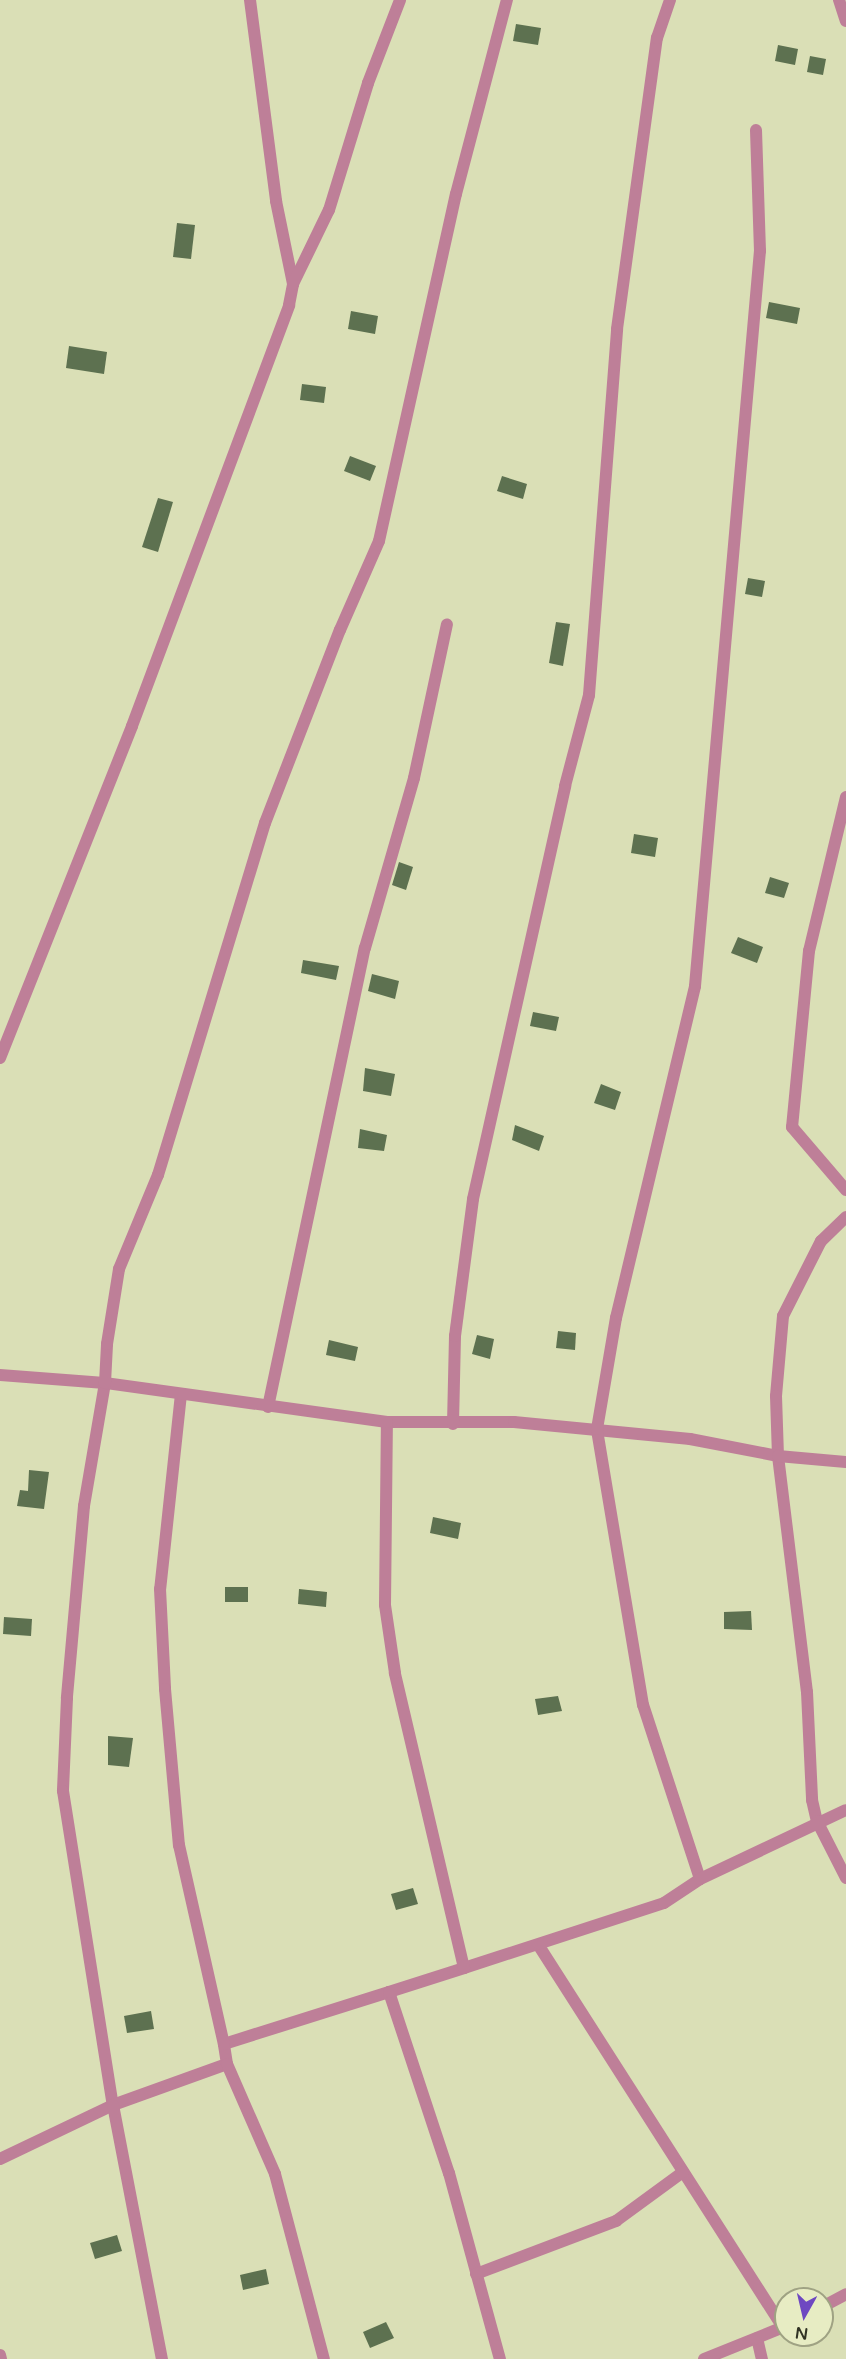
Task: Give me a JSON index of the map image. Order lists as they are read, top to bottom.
{
  "north": "bottom"
}
